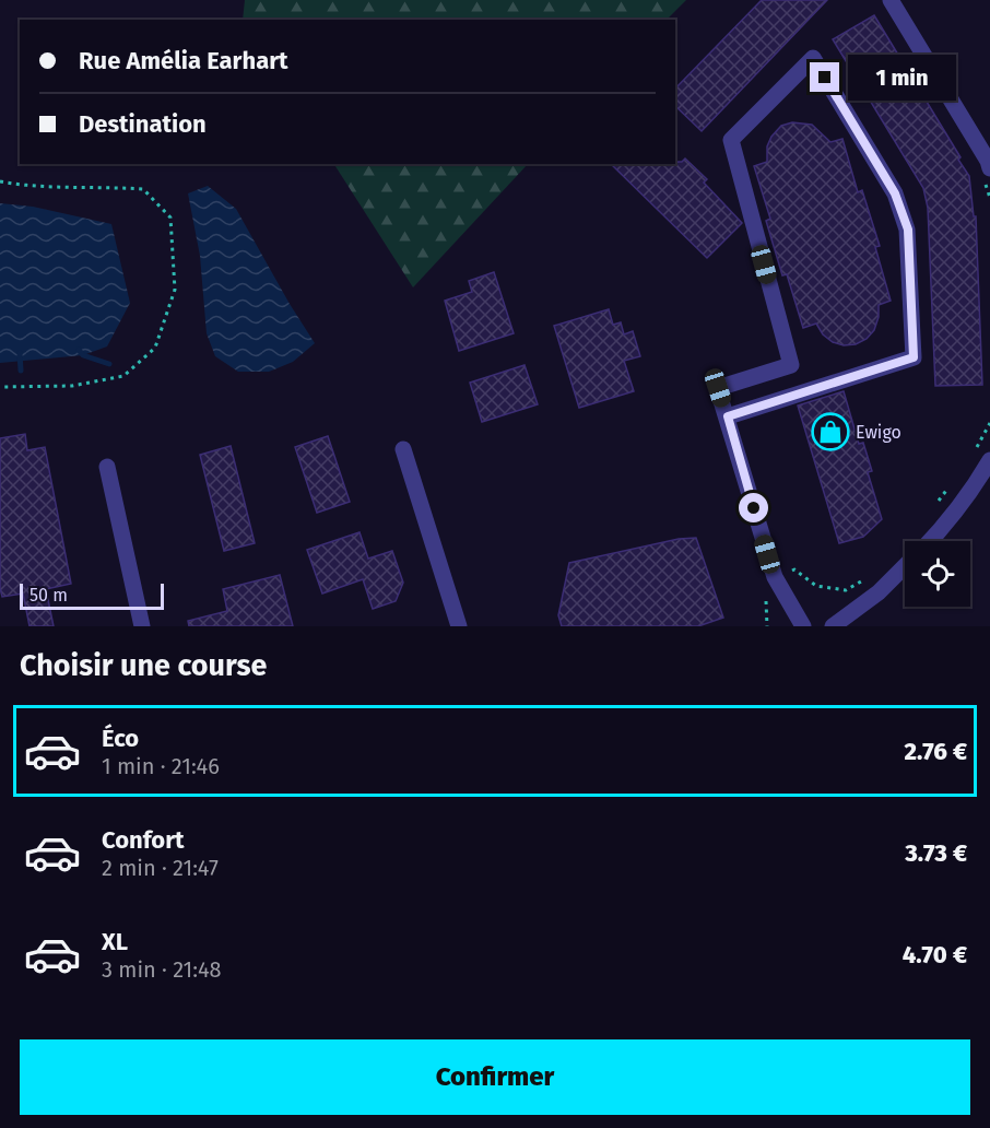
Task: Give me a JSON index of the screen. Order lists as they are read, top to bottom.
{
  "places": {
    "shop": ["Ewigo"]
  },
  "scale_bar": "50 m",
  "page": {
    "banner": ["Rue Amélia Earhart", "Destination"],
    "bubble": "1 min",
    "scale": "50 m",
    "heading": "Choisir une course",
    "list": [
      {
        "name": "Éco",
        "note": "1 min · 21:46",
        "value": "2.76 €"
      },
      {
        "name": "Confort",
        "note": "2 min · 21:47",
        "value": "3.73 €"
      },
      {
        "name": "XL",
        "note": "3 min · 21:48",
        "value": "4.70 €"
      }
    ],
    "buttons": "Confirmer"
  }
}
